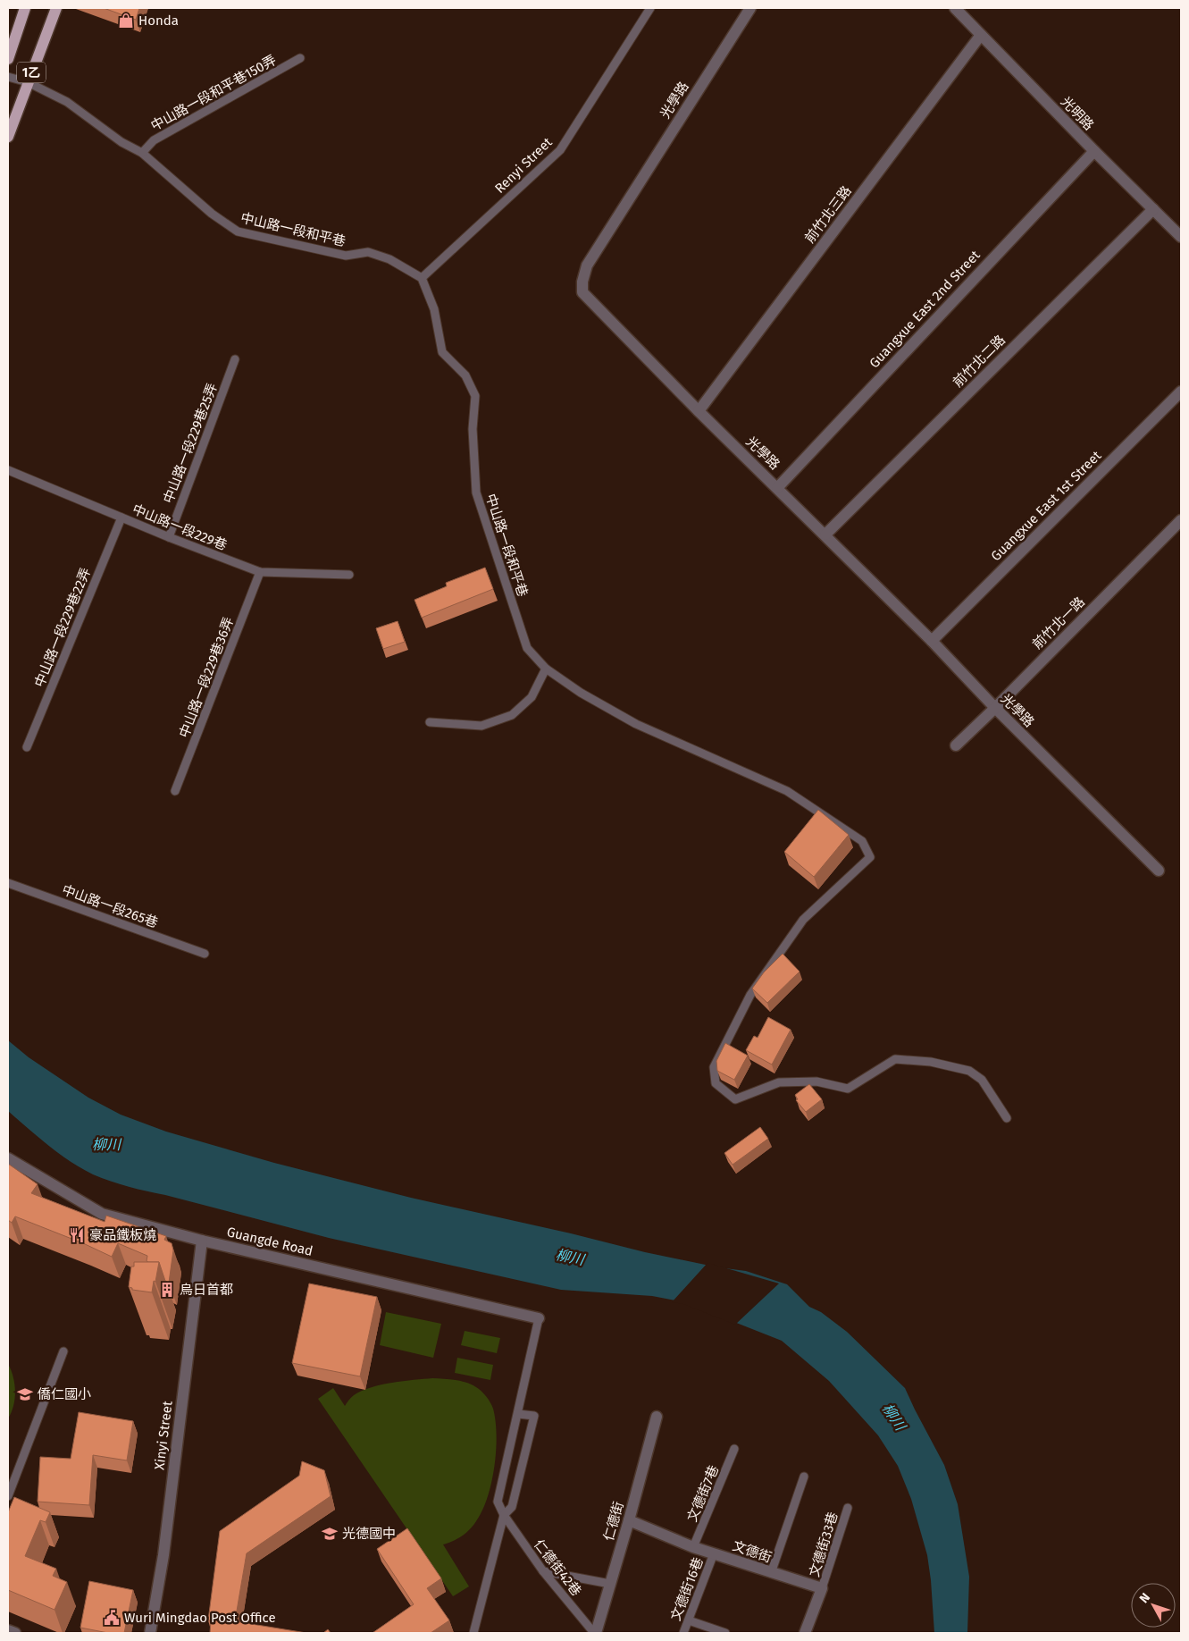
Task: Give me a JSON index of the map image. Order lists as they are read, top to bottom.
{
  "streets": {
    "main road": ["1乙"],
    "street": [
      "光學路",
      "光明路",
      "前竹北三路",
      "Guangxue East 2nd Street",
      "前竹北二路",
      "Guangxue East 1st Street",
      "前竹北一路",
      "Guangde Road",
      "Xinyi Street",
      "仁德街",
      "文德街"
    ],
    "lane": [
      "中山路一段和平巷150弄",
      "Renyi Street",
      "中山路一段和平巷",
      "中山路一段229巷25弄",
      "中山路一段229巷",
      "中山路一段229巷22弄",
      "中山路一段229巷36弄",
      "中山路一段265巷",
      "文德街7巷",
      "文德街33巷",
      "仁德街42巷",
      "文德街16巷"
    ]
  },
  "crossings": [
    ["1乙", "中山路一段和平巷"],
    ["中山路一段和平巷150弄", "中山路一段和平巷"],
    ["光學路", "前竹北三路"],
    ["光學路", "Guangxue East 2nd Street"],
    ["光學路", "前竹北二路"],
    ["光學路", "Guangxue East 1st Street"],
    ["光學路", "前竹北一路"],
    ["光明路", "前竹北三路"],
    ["光明路", "Guangxue East 2nd Street"],
    ["光明路", "前竹北二路"],
    ["Renyi Street", "中山路一段和平巷"],
    ["中山路一段229巷25弄", "中山路一段229巷"],
    ["中山路一段229巷", "中山路一段229巷22弄"],
    ["中山路一段229巷", "中山路一段229巷36弄"],
    ["Guangde Road", "Xinyi Street"],
    ["文德街7巷", "文德街"],
    ["仁德街", "文德街"],
    ["仁德街", "仁德街42巷"],
    ["文德街33巷", "文德街"],
    ["文德街", "文德街16巷"]
  ],
  "water": ["柳川"],
  "places": {
    "shop": ["Honda"],
    "restaurant": ["豪品鐵板燒"],
    "building": ["烏日首都"],
    "school or university": ["僑仁國小", "光德國中"],
    "public building": ["Wuri Mingdao Post Office"]
  },
  "north": "top left"
}
